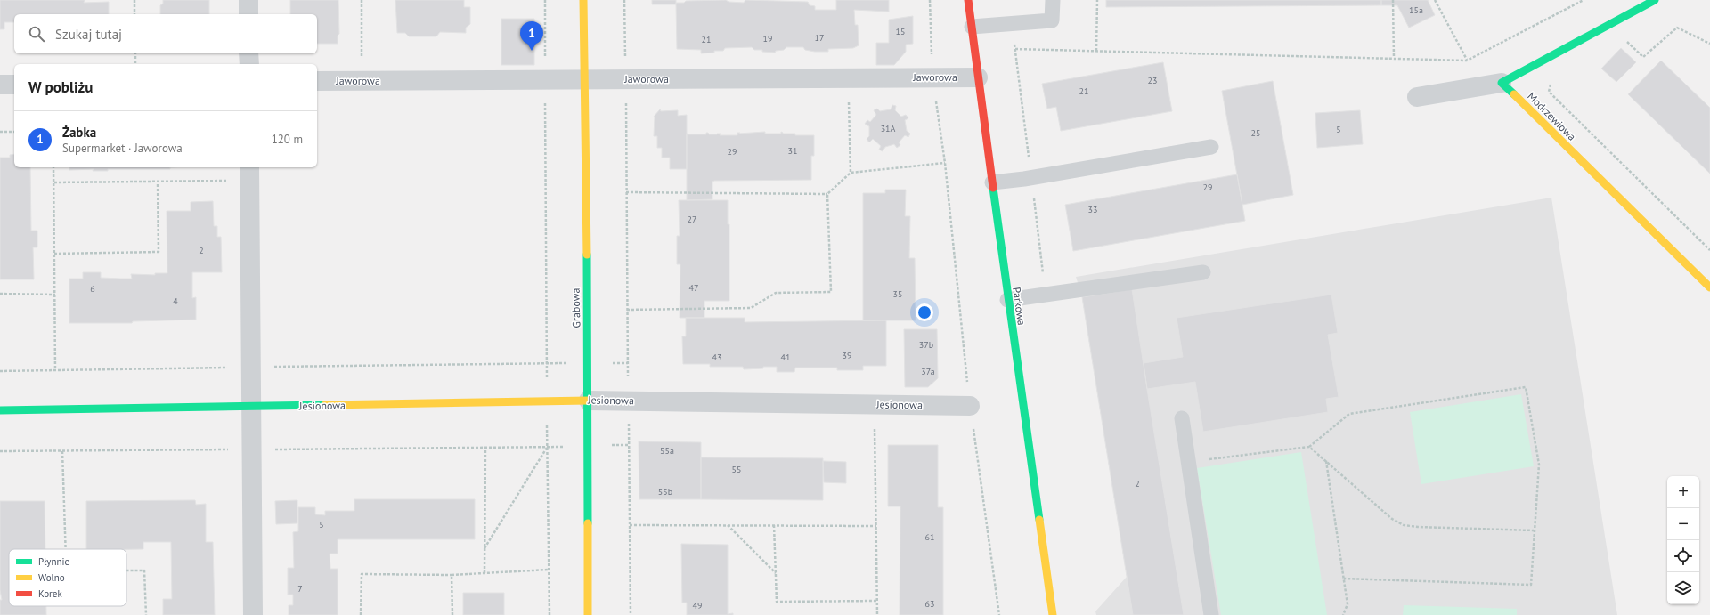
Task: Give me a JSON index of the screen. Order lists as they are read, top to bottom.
{
  "streets": {
    "street": [
      "Jaworowa",
      "Modrzewiowa",
      "Parkowa",
      "Grabowa",
      "Jesionowa"
    ]
  },
  "crossings": [
    ["Jaworowa", "Parkowa"],
    ["Jaworowa", "Grabowa"],
    ["Grabowa", "Jesionowa"]
  ],
  "house_numbers": [
    "15a",
    "15",
    "17",
    "19",
    "21",
    "23",
    "21",
    "31A",
    "5",
    "25",
    "31",
    "29",
    "29",
    "33",
    "27",
    "2",
    "47",
    "6",
    "35",
    "4",
    "37b",
    "39",
    "43",
    "41",
    "37a",
    "55a",
    "55",
    "2",
    "55b",
    "5",
    "61",
    "7",
    "63",
    "49"
  ],
  "legend": ["Płynnie", "Wolno", "Korek"],
  "page": {
    "search": "Szukaj tutaj",
    "pins": "1",
    "heading": "W pobliżu",
    "list": [
      {
        "mark": "1",
        "name": "Żabka",
        "note": "Supermarket · Jaworowa",
        "value": "120 m"
      }
    ],
    "map_buttons": ["+", "−"]
  }
}
